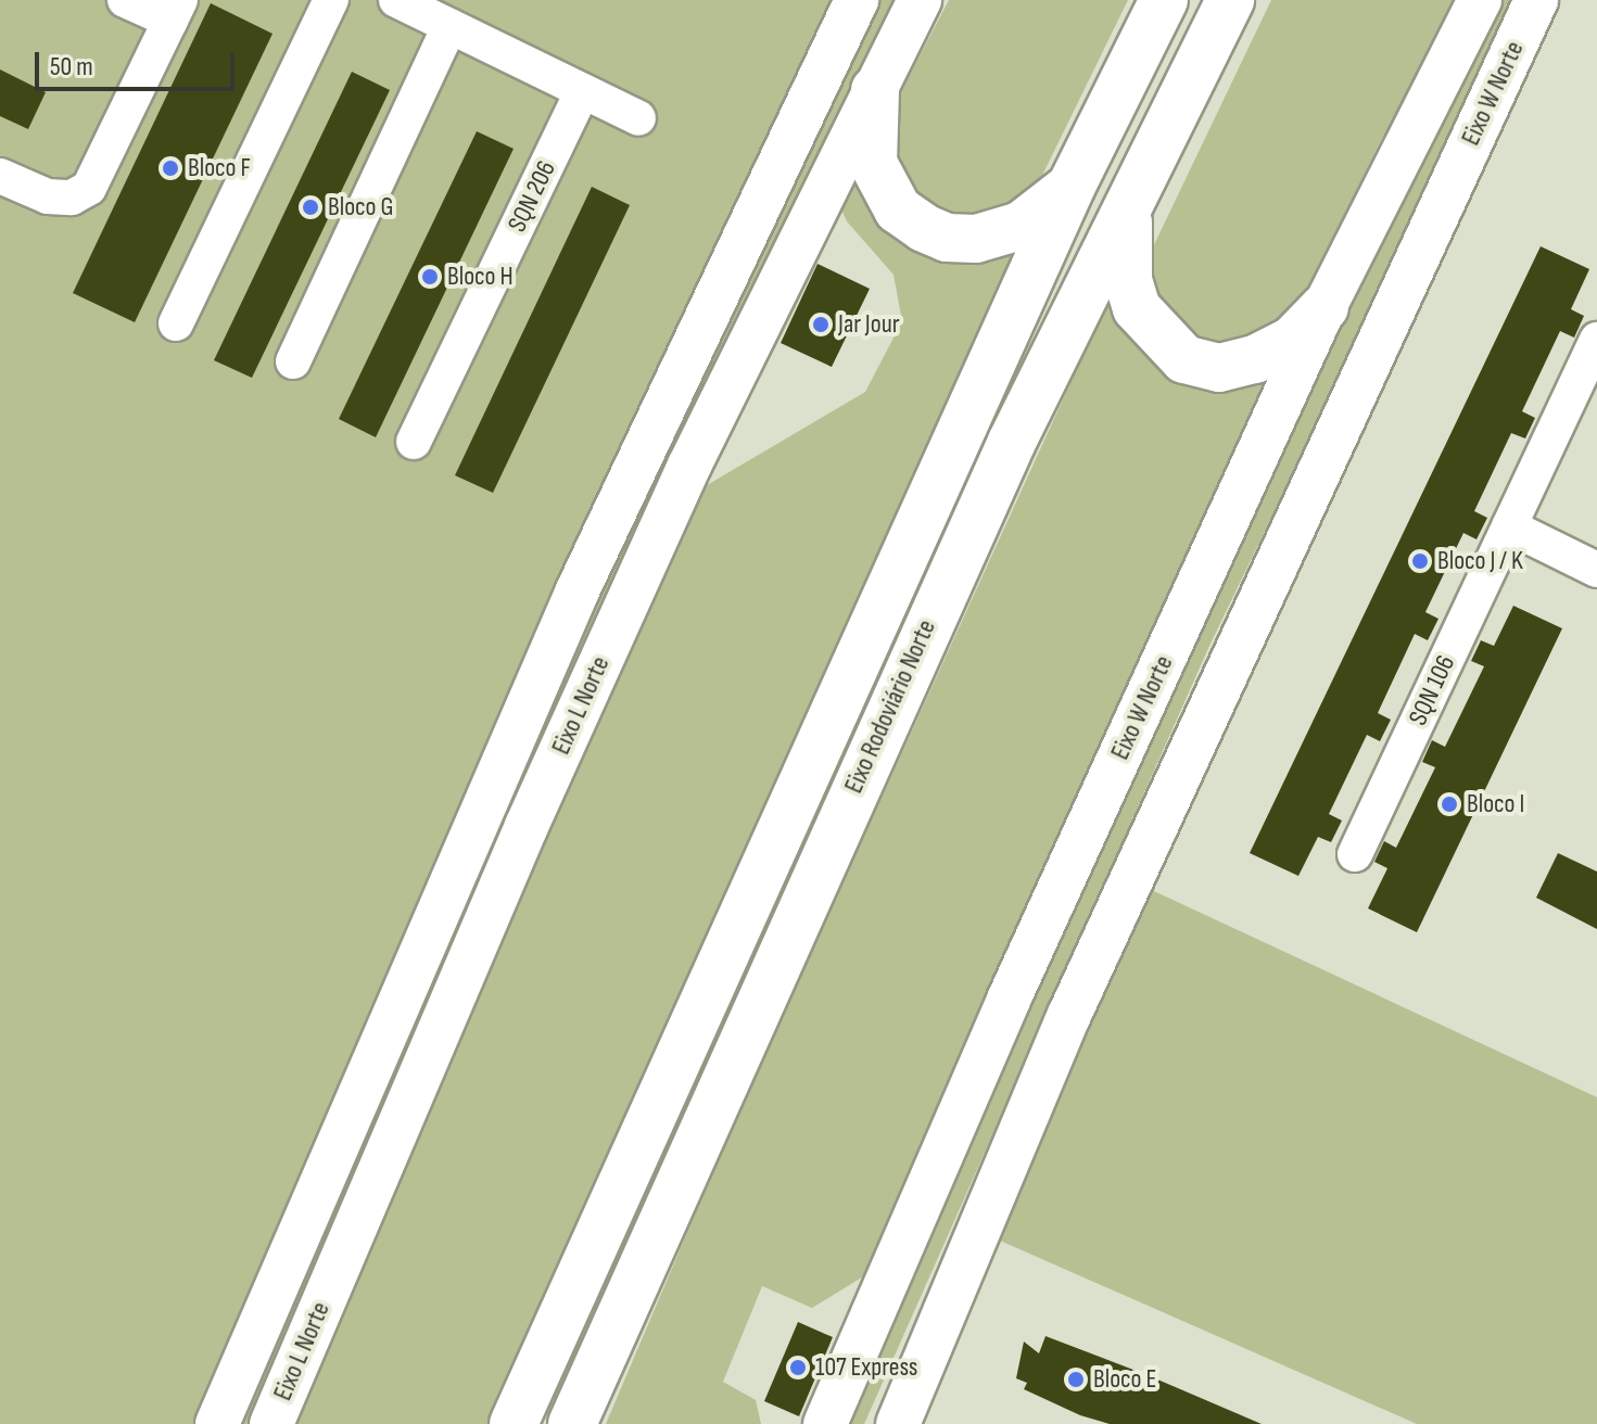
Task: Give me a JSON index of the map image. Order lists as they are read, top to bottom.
{
  "streets": {
    "highway": ["Eixo Rodoviário Norte"],
    "main road": ["Eixo W Norte", "Eixo L Norte"],
    "street": ["SQN 206", "SQN 106"]
  },
  "places": [
    "Bloco F",
    "Bloco G",
    "Bloco H",
    "Jar Jour",
    "Bloco J / K",
    "Bloco I",
    "107 Express",
    "Bloco E"
  ],
  "scale_bar": "50 m"
}
